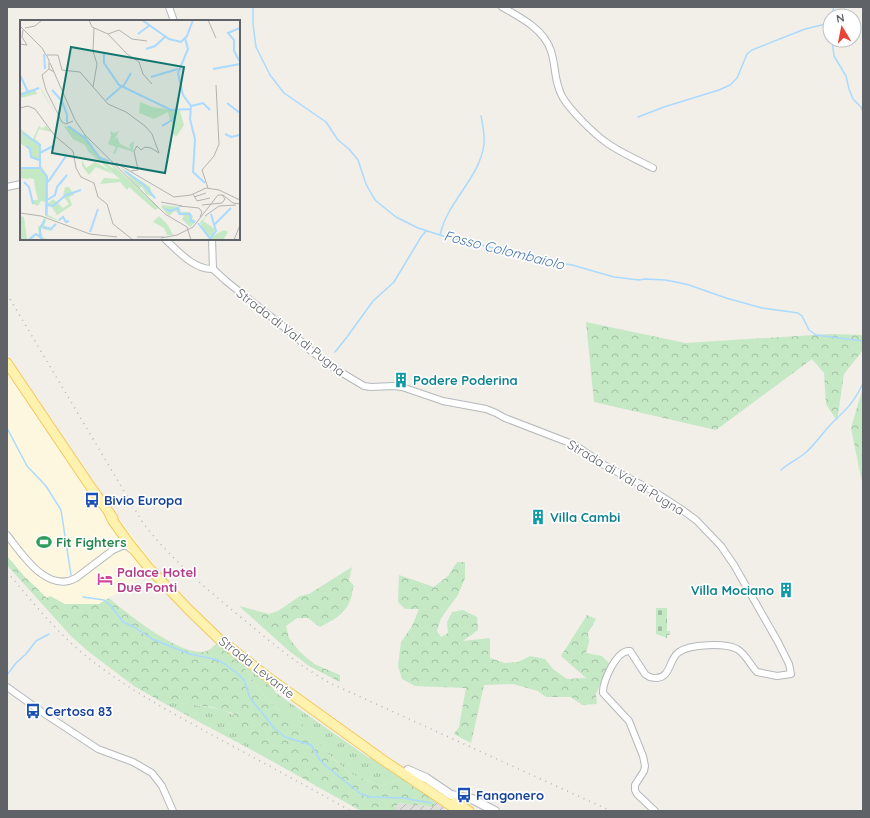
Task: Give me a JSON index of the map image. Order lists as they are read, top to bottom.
{
  "streets": {
    "main road": ["Strada Levante"],
    "street": ["Strada di Val di Pugna"]
  },
  "water": ["Fosso Colombaiolo"],
  "places": {
    "building": ["Podere Poderina", "Villa Cambi", "Villa Mociano"],
    "bus stop": ["Bivio Europa", "Certosa 83", "Fangonero"],
    "sports": ["Fit Fighters"],
    "hotel": ["Palace Hotel Due Ponti"]
  },
  "north": "top"
}
